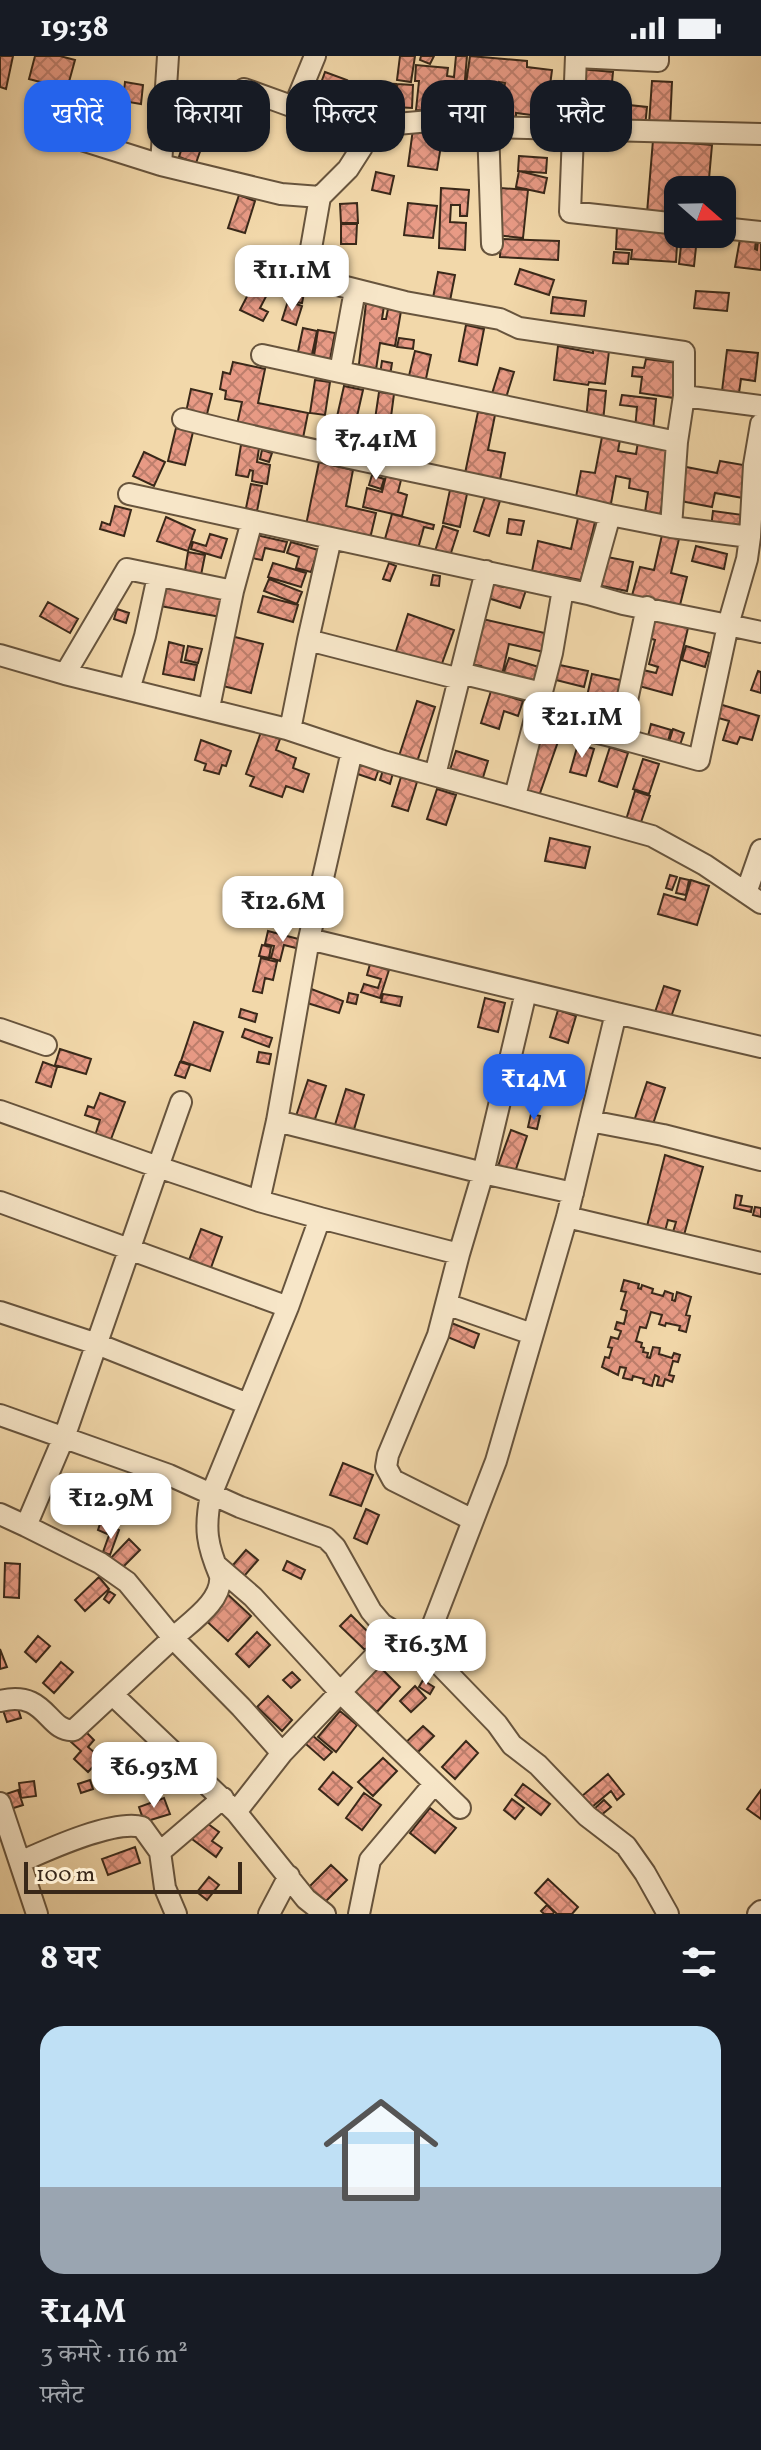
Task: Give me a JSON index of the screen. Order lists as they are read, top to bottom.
{
  "scale_bar": "100 m",
  "north": "right",
  "page": {
    "status": "19:38",
    "chip": [
      "खरीदें",
      "किराया",
      "फ़िल्टर",
      "नया",
      "फ़्लैट"
    ],
    "price": [
      "₹11.1M",
      "₹7.41M",
      "₹21.1M",
      "₹12.6M",
      "₹14M",
      "₹12.9M",
      "₹16.3M",
      "₹6.93M"
    ],
    "scale": "100 m",
    "heading": "8 घर",
    "list": [
      {
        "name": "₹14M",
        "note": "3 कमरे · 116 m² · फ़्लैट"
      }
    ]
  }
}
